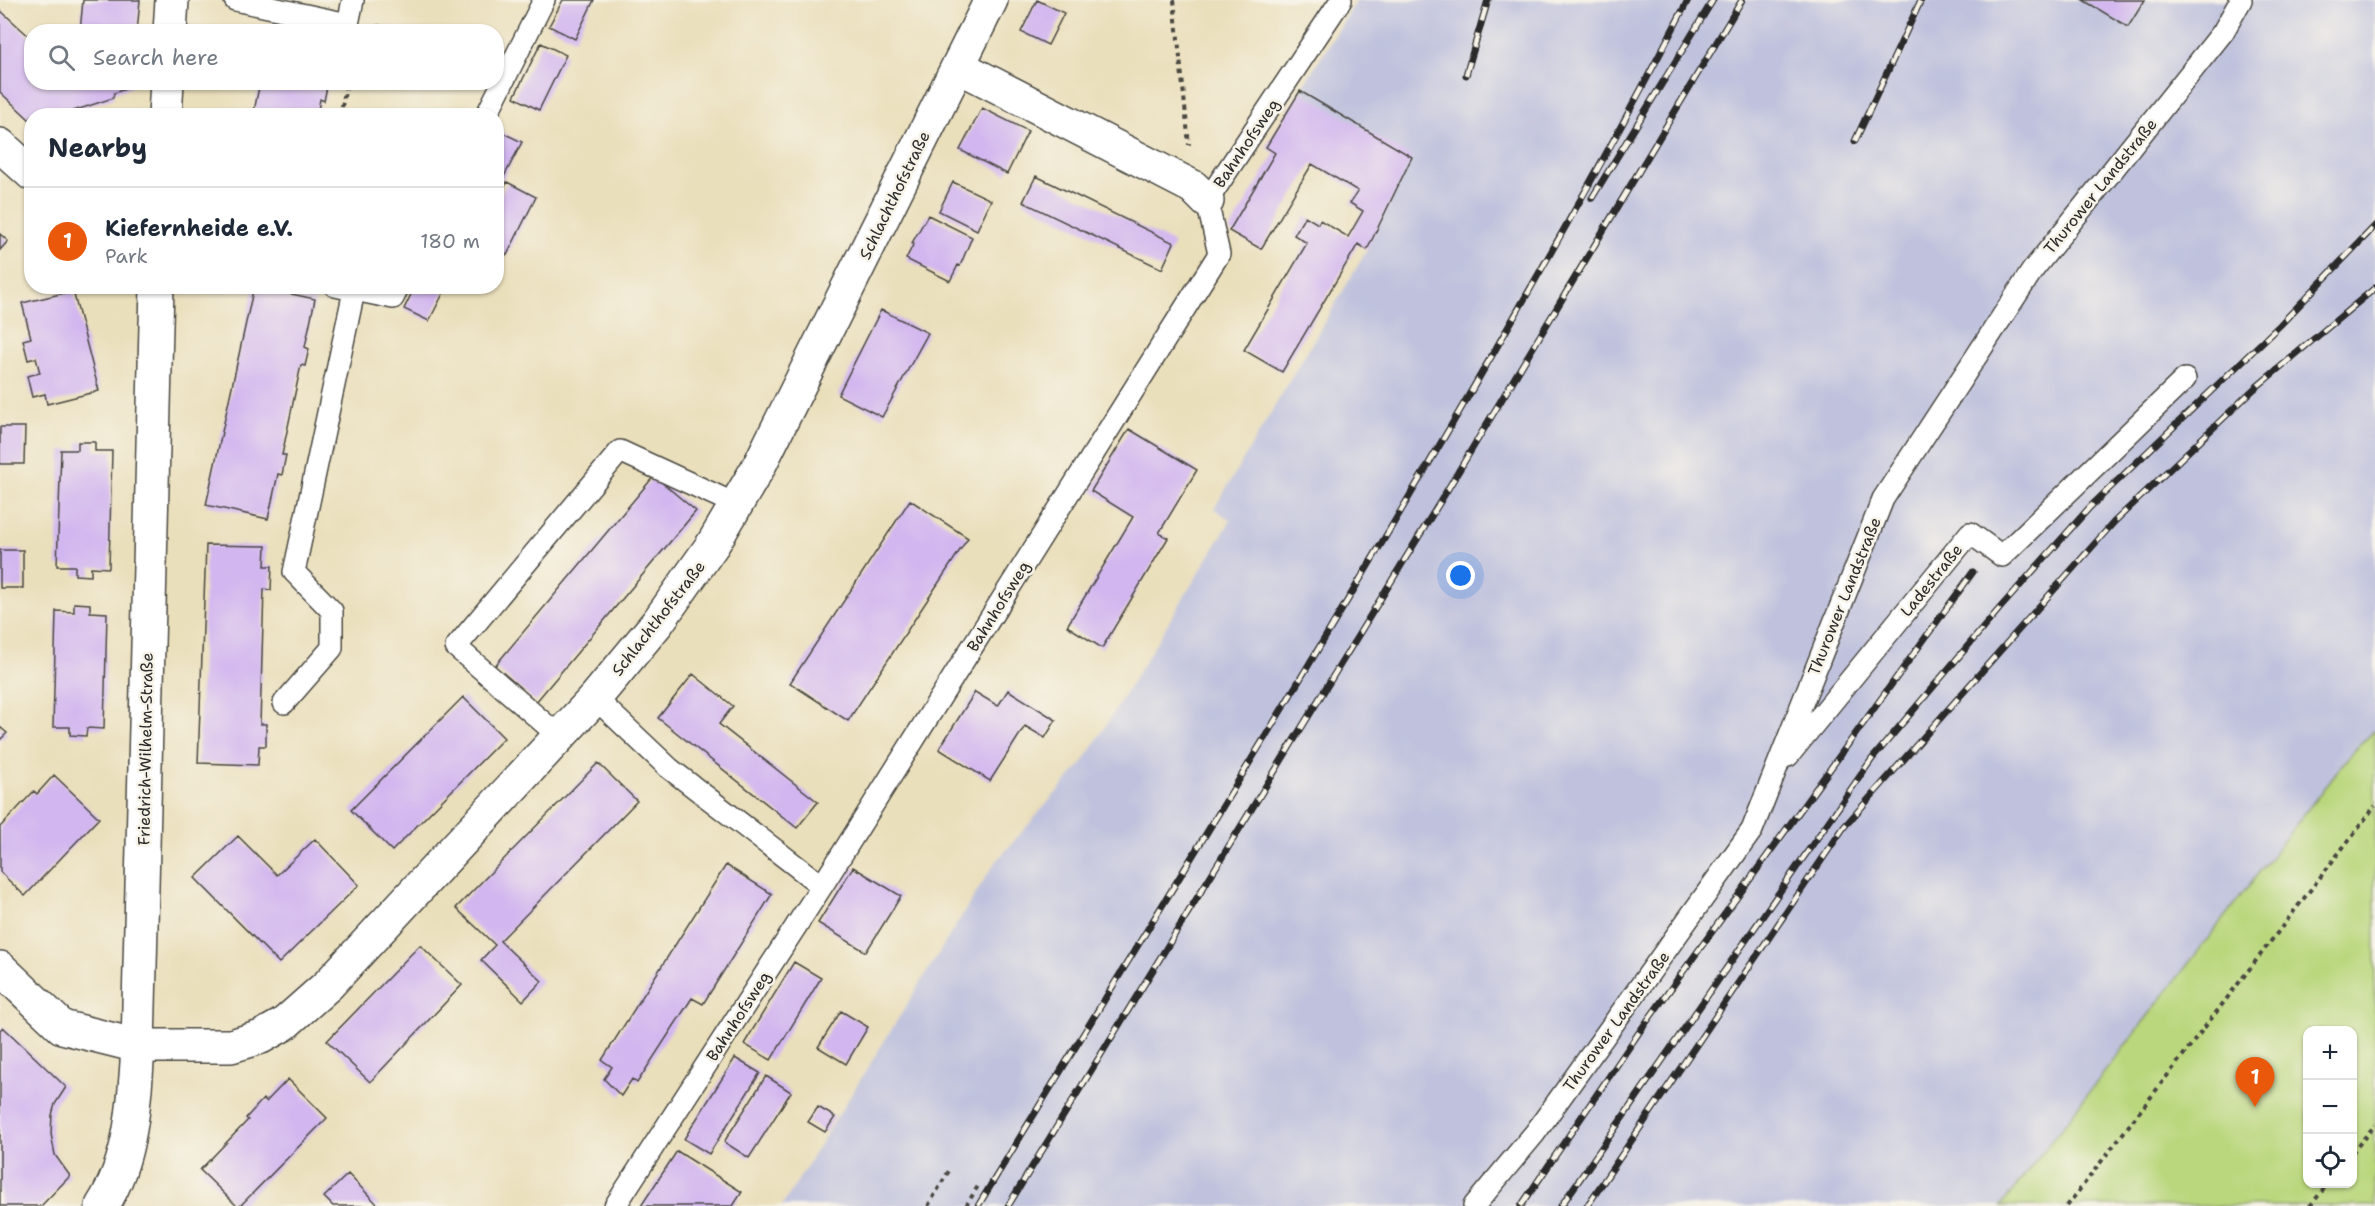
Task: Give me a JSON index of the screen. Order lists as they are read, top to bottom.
{
  "streets": {
    "street": ["Schlachthofstraße", "Friedrich-Wilhelm-Straße"],
    "lane": ["Bahnhofsweg", "Thurower Landstraße", "Ladestraße"]
  },
  "crossings": [
    ["Thurower Landstraße", "Ladestraße"],
    ["Schlachthofstraße", "Friedrich-Wilhelm-Straße"]
  ],
  "page": {
    "search": "Search here",
    "heading": "Nearby",
    "list": [
      {
        "mark": "1",
        "name": "Kiefernheide e.V.",
        "note": "Park",
        "value": "180 m"
      }
    ],
    "map_buttons": ["+", "−"],
    "pins": "1"
  }
}
